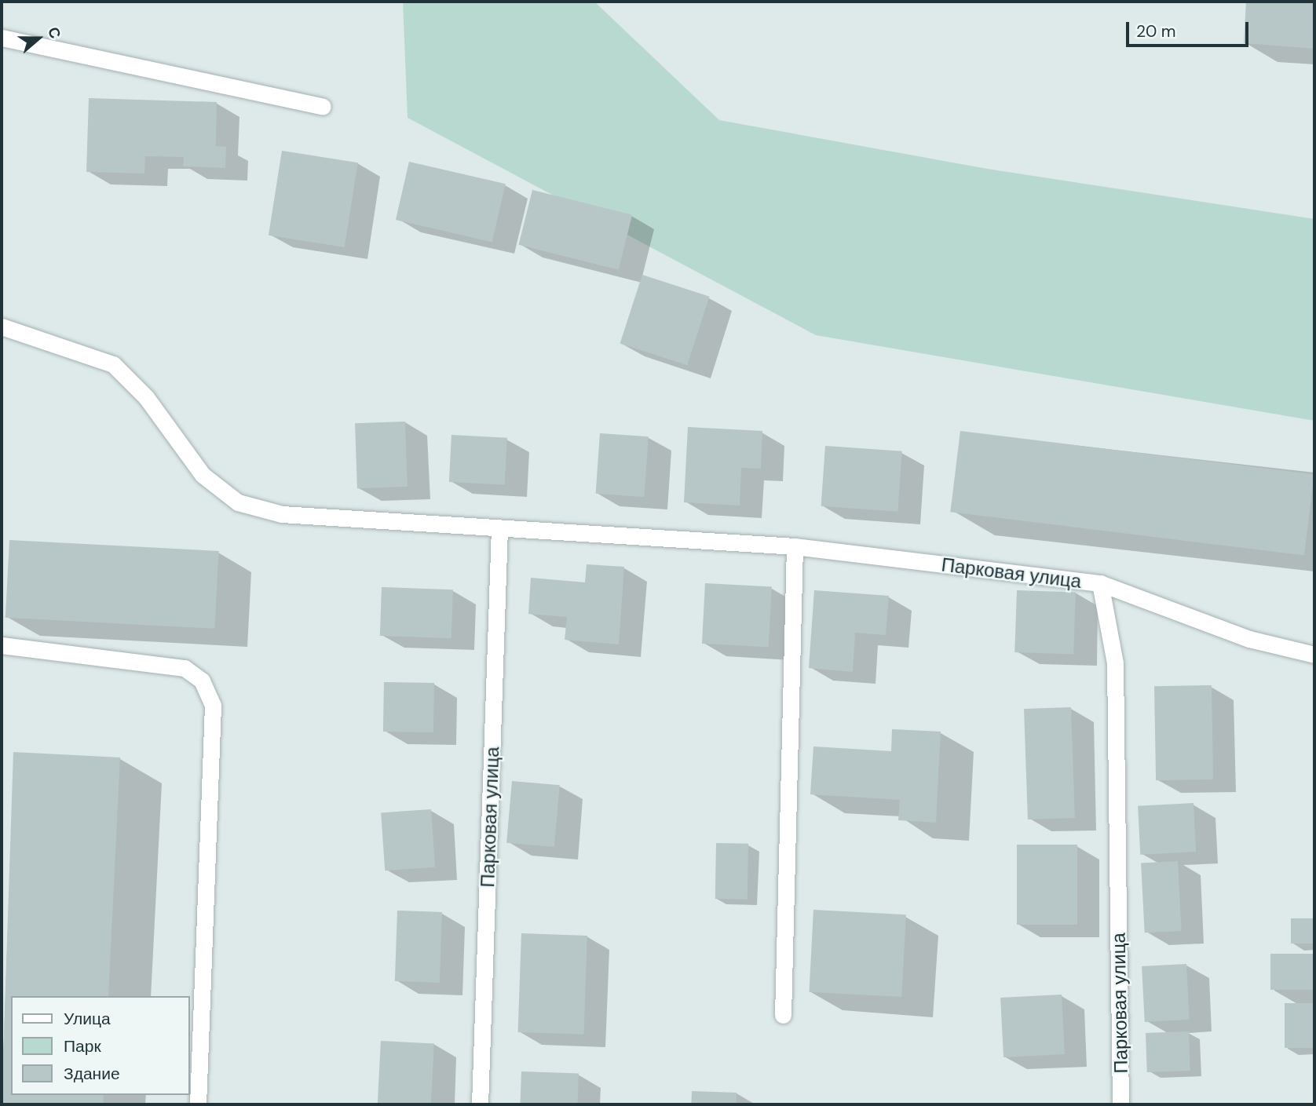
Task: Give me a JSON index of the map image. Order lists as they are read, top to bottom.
{
  "streets": {
    "street": ["Парковая улица"]
  },
  "legend": ["Улица", "Парк", "Здание"],
  "scale_bar": "20 m",
  "north": "right"
}
